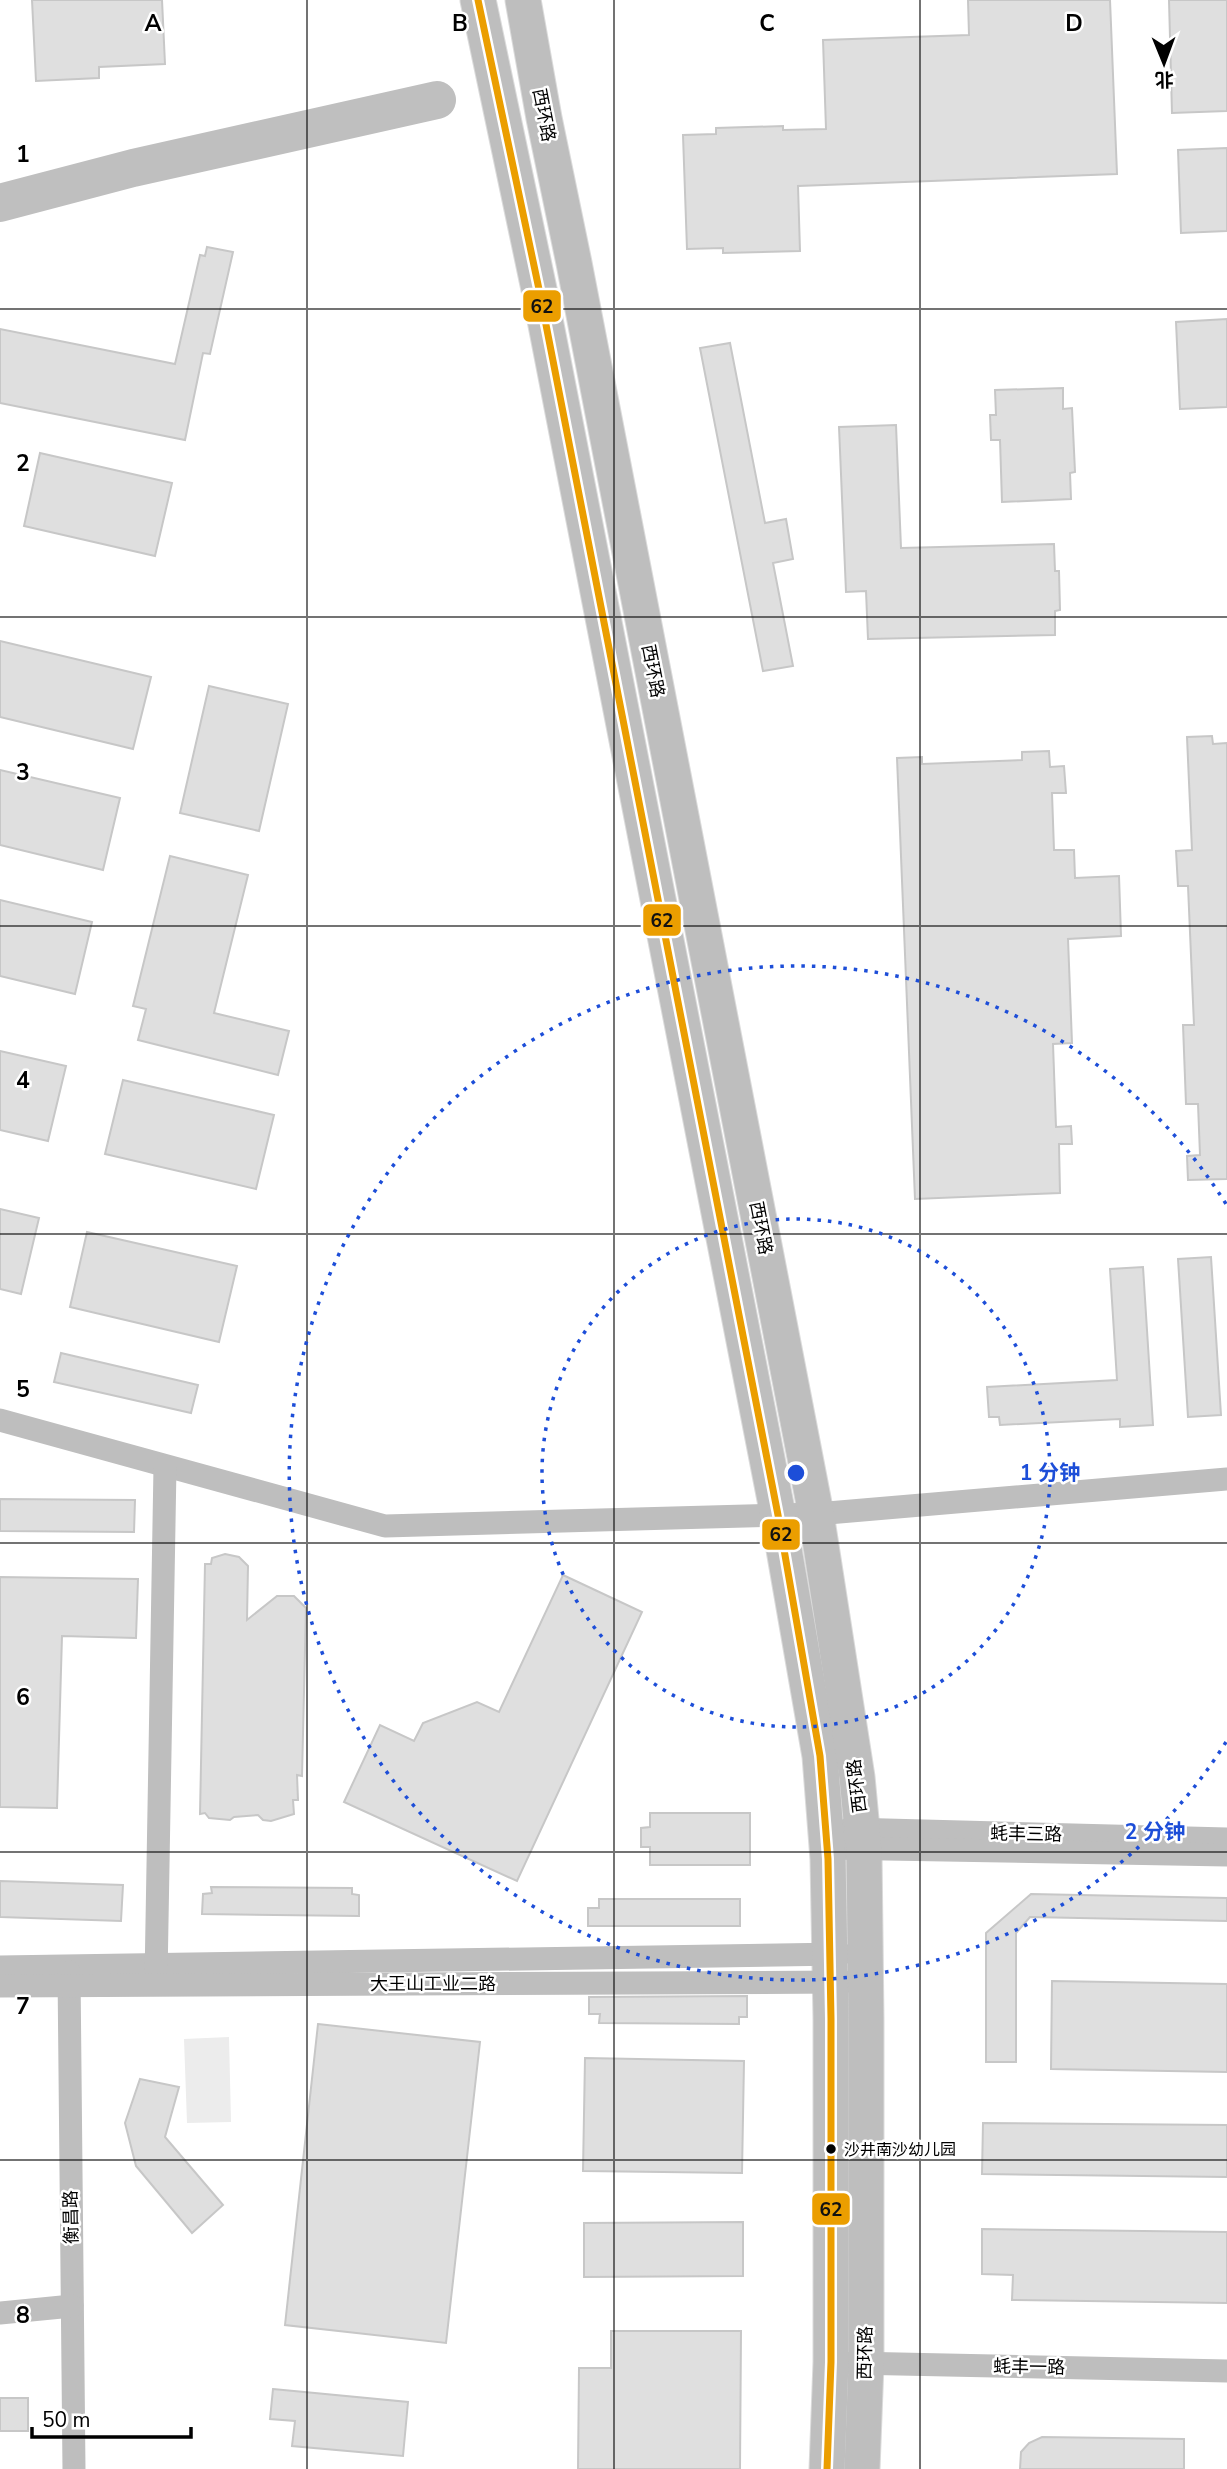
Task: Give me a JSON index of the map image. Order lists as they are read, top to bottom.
{
  "streets": {
    "main road": ["西环路"],
    "street": [
      "蚝丰三路",
      "大王山工业二路",
      "衡昌路",
      "蚝丰一路"
    ]
  },
  "crossings": [
    ["西环路", "蚝丰三路"],
    ["西环路", "大王山工业二路"],
    ["西环路", "蚝丰一路"],
    ["大王山工业二路", "衡昌路"]
  ],
  "places": ["沙井南沙幼儿园"],
  "lines": ["transit line 62"],
  "scale_bar": "50 m",
  "north": "bottom",
  "grid": {
    "columns": [
      "A",
      "B",
      "C",
      "D"
    ],
    "rows": [
      "1",
      "2",
      "3",
      "4",
      "5",
      "6",
      "7",
      "8"
    ]
  },
  "rings": ["1 分钟", "2 分钟"]
}
